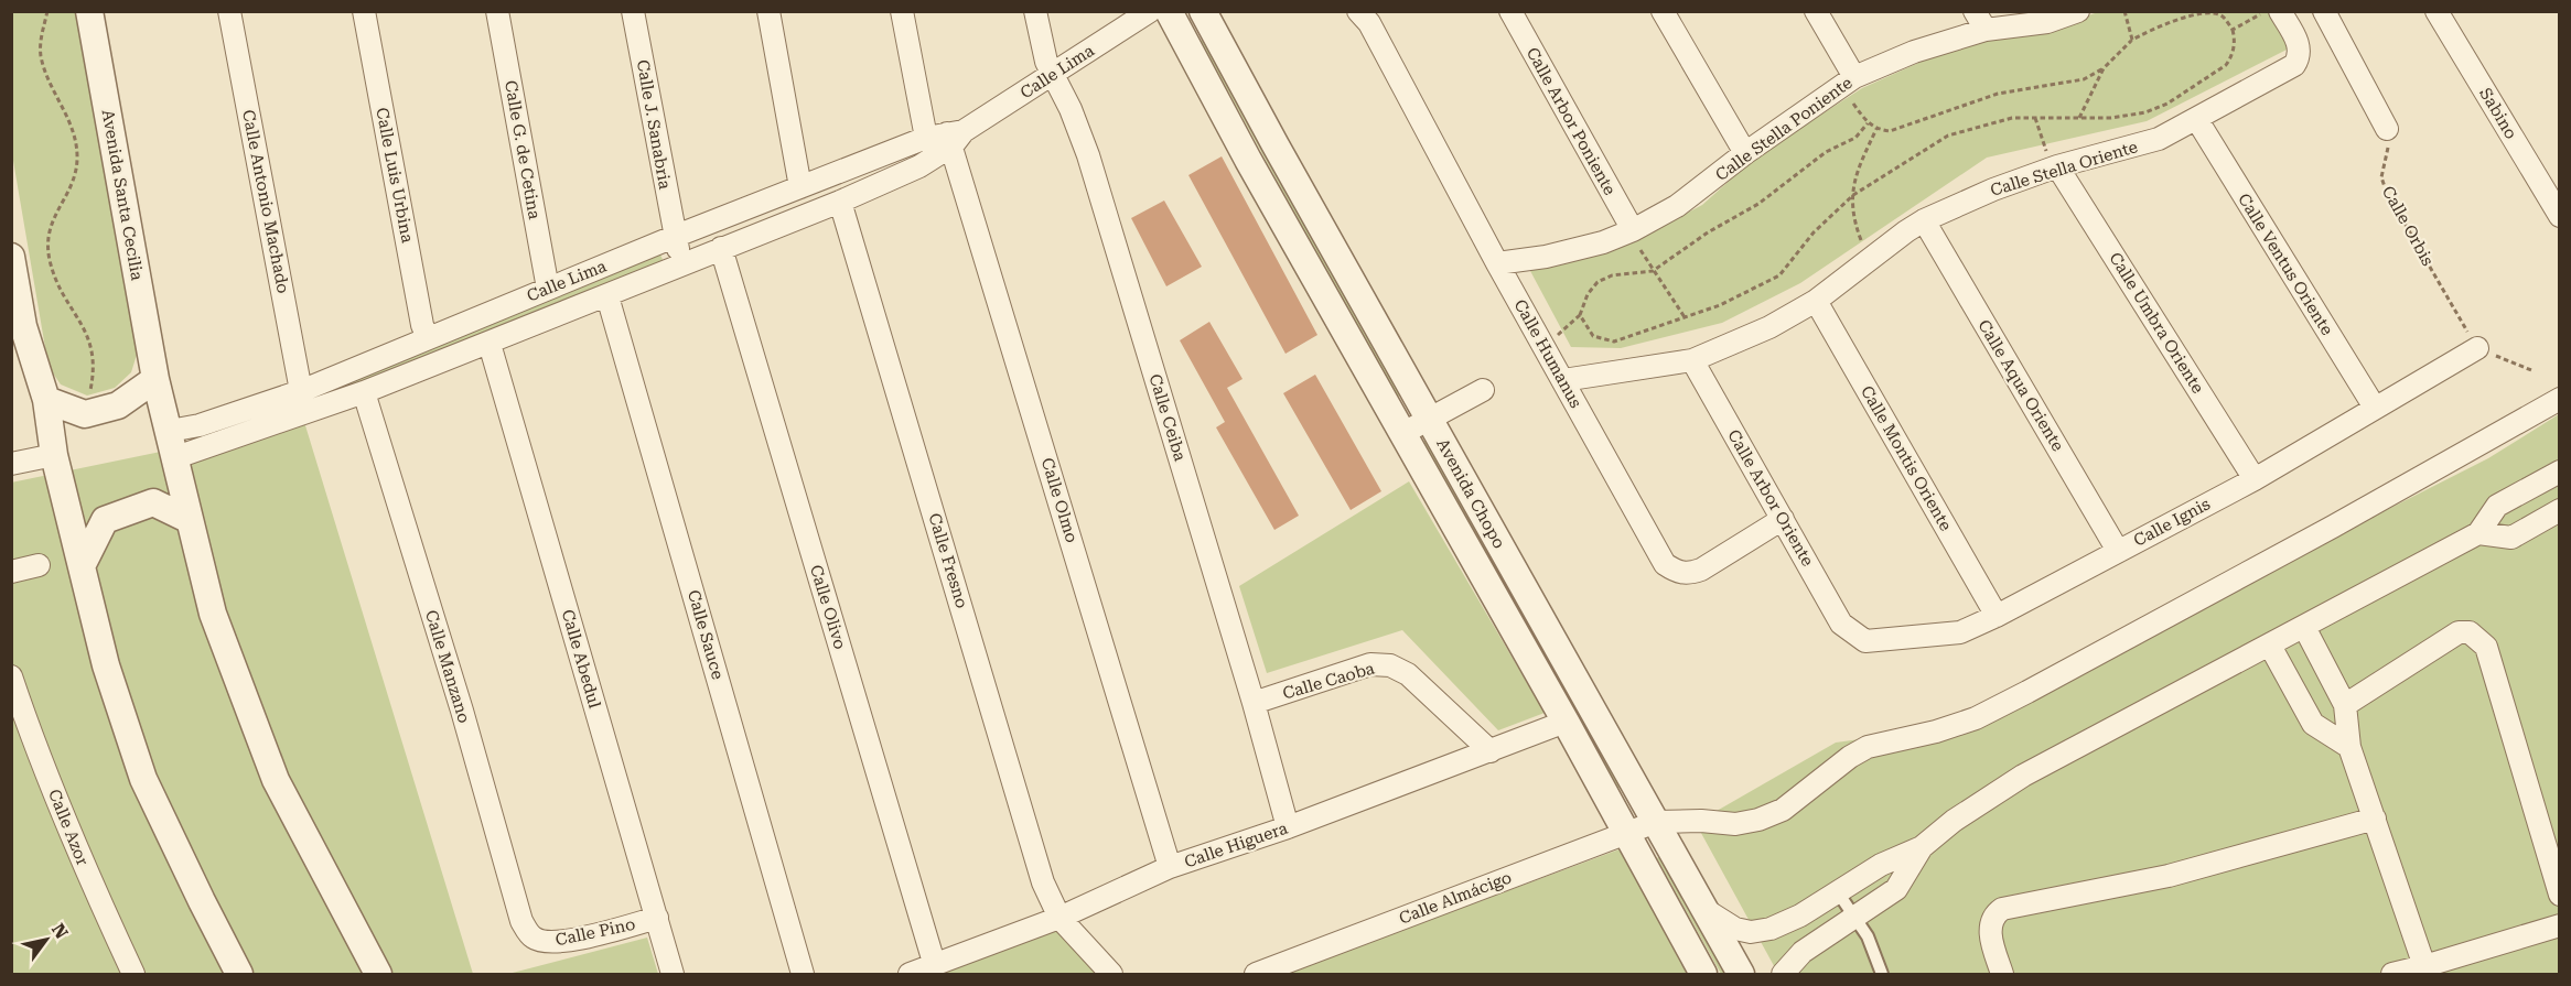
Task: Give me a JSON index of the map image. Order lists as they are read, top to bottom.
{
  "streets": {
    "street": [
      "Calle Lima",
      "Sabino",
      "Calle Arbor Poniente",
      "Calle J. Sanabria",
      "Calle Stella Poniente",
      "Calle G. de Cetina",
      "Calle Stella Oriente",
      "Calle Luis Urbina",
      "Avenida Santa Cecilia",
      "Calle Antonio Machado",
      "Calle Ventus Oriente",
      "Calle Umbra Oriente",
      "Calle Humanus",
      "Calle Aqua Oriente",
      "Calle Ceiba",
      "Calle Montis Oriente",
      "Avenida Chopo",
      "Calle Arbor Oriente",
      "Calle Olmo",
      "Calle Ignis",
      "Calle Fresno",
      "Calle Olivo",
      "Calle Sauce",
      "Calle Abedul",
      "Calle Manzano",
      "Calle Caoba",
      "Calle Azor",
      "Calle Higuera",
      "Calle Almácigo",
      "Calle Pino"
    ],
    "path": ["Calle Orbis"]
  },
  "crossings": [
    ["Calle Lima", "Calle J. Sanabria"],
    ["Calle Lima", "Calle G. de Cetina"],
    ["Calle Lima", "Calle Luis Urbina"],
    ["Calle Lima", "Avenida Santa Cecilia"],
    ["Calle Lima", "Calle Antonio Machado"],
    ["Calle Lima", "Calle Ceiba"],
    ["Calle Lima", "Calle Olmo"],
    ["Calle Lima", "Calle Fresno"],
    ["Calle Lima", "Calle Olivo"],
    ["Calle Lima", "Calle Sauce"],
    ["Calle Lima", "Calle Abedul"],
    ["Calle Lima", "Calle Manzano"],
    ["Calle Arbor Poniente", "Calle Stella Poniente"],
    ["Calle Stella Poniente", "Calle Humanus"],
    ["Calle Stella Oriente", "Calle Ventus Oriente"],
    ["Calle Stella Oriente", "Calle Umbra Oriente"],
    ["Calle Stella Oriente", "Calle Humanus"],
    ["Calle Stella Oriente", "Calle Aqua Oriente"],
    ["Calle Stella Oriente", "Calle Montis Oriente"],
    ["Calle Stella Oriente", "Calle Arbor Oriente"],
    ["Calle Orbis", "Calle Ignis"],
    ["Calle Ventus Oriente", "Calle Ignis"],
    ["Calle Umbra Oriente", "Calle Ignis"],
    ["Calle Humanus", "Calle Arbor Oriente"],
    ["Calle Aqua Oriente", "Calle Ignis"],
    ["Calle Ceiba", "Calle Caoba"],
    ["Calle Ceiba", "Calle Higuera"],
    ["Calle Montis Oriente", "Calle Ignis"],
    ["Avenida Chopo", "Calle Higuera"],
    ["Avenida Chopo", "Calle Almácigo"],
    ["Calle Arbor Oriente", "Calle Ignis"],
    ["Calle Olmo", "Calle Higuera"],
    ["Calle Fresno", "Calle Higuera"],
    ["Calle Olivo", "Calle Higuera"],
    ["Calle Abedul", "Calle Pino"],
    ["Calle Manzano", "Calle Pino"],
    ["Calle Caoba", "Calle Higuera"]
  ],
  "north": "top right"
}
